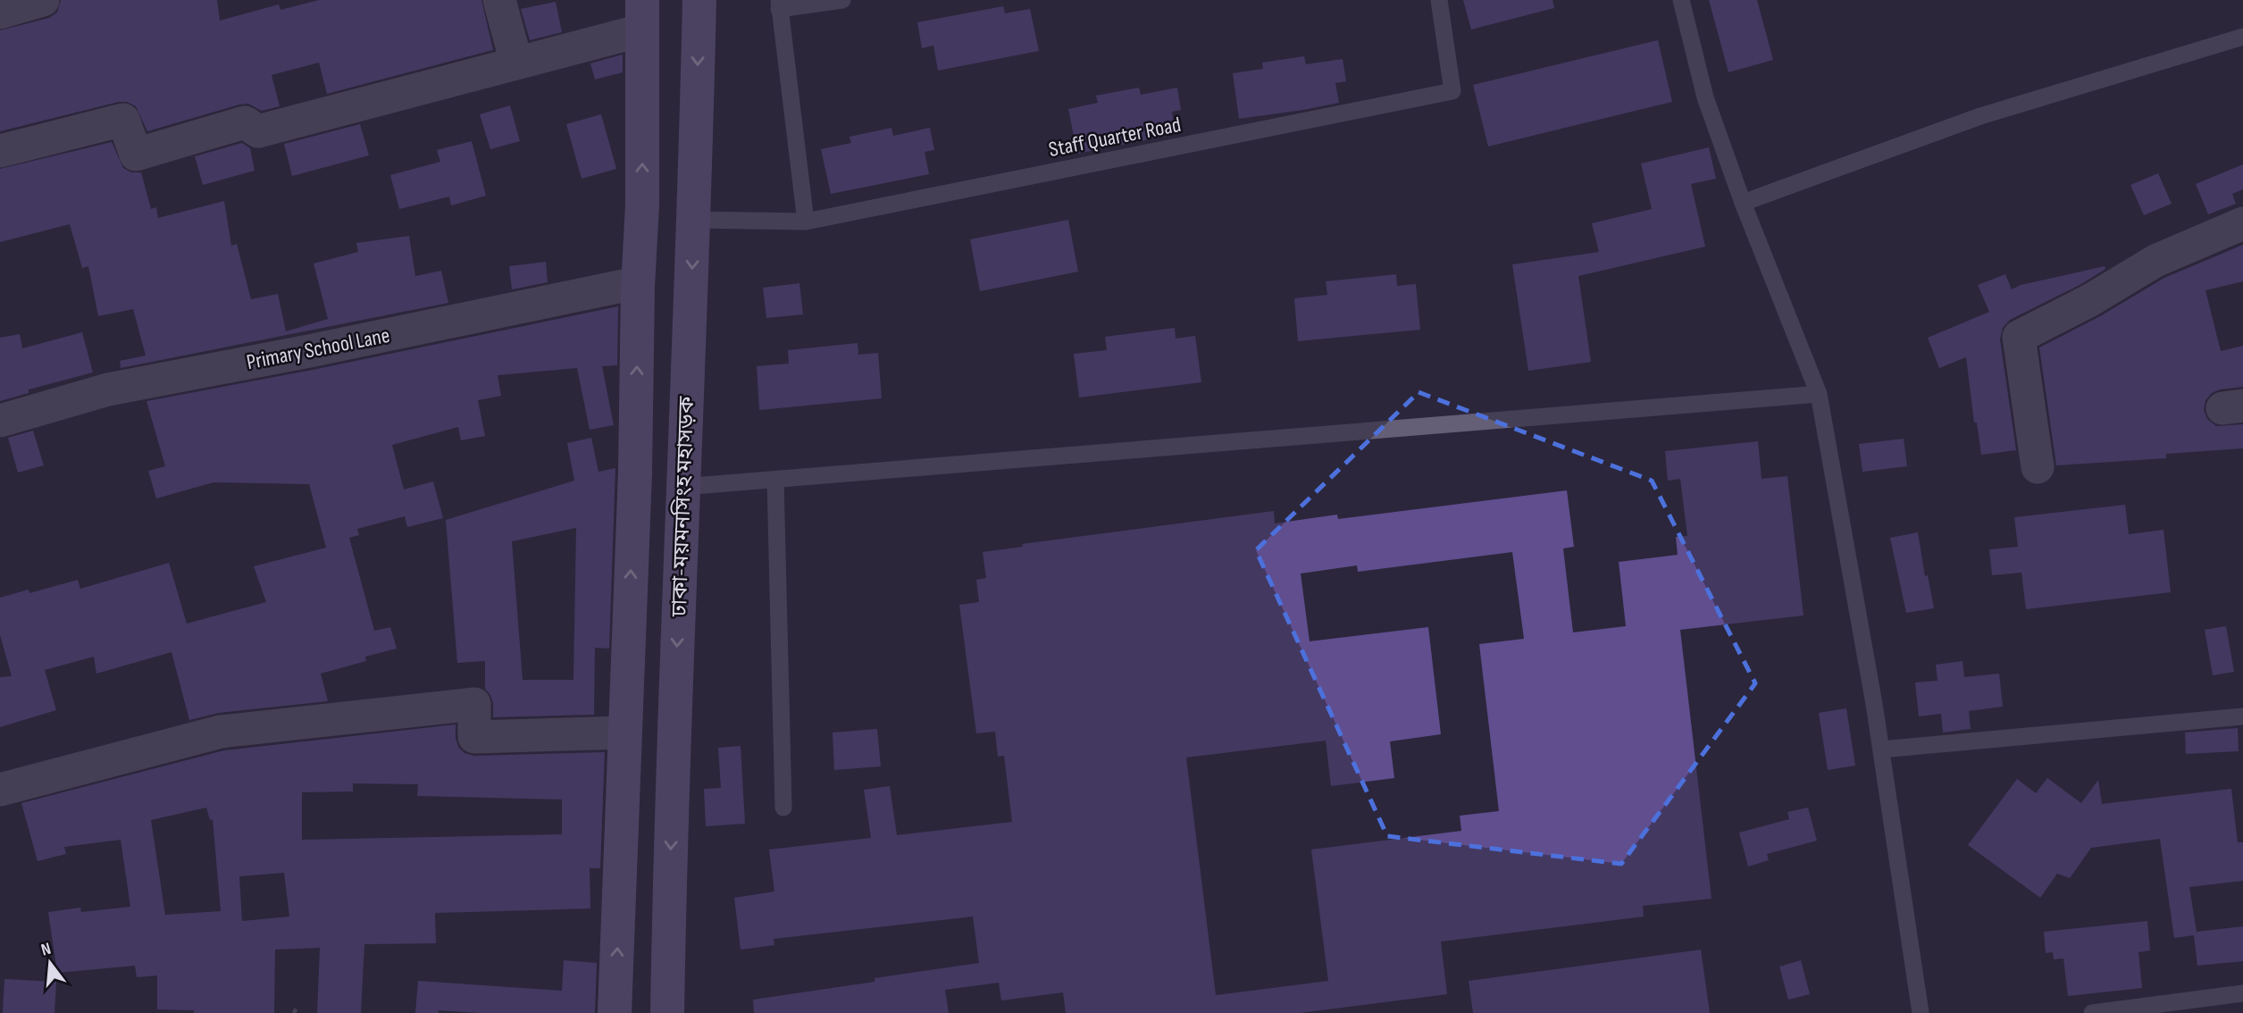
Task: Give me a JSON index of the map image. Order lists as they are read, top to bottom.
{
  "streets": {
    "main road": ["ঢাকা-ময়মনসিংহ মহাসড়ক"],
    "street": ["Primary School Lane"],
    "lane": ["Staff Quarter Road"]
  },
  "crossings": [
    ["Staff Quarter Road", "ঢাকা-ময়মনসিংহ মহাসড়ক"]
  ],
  "north": "top"
}
